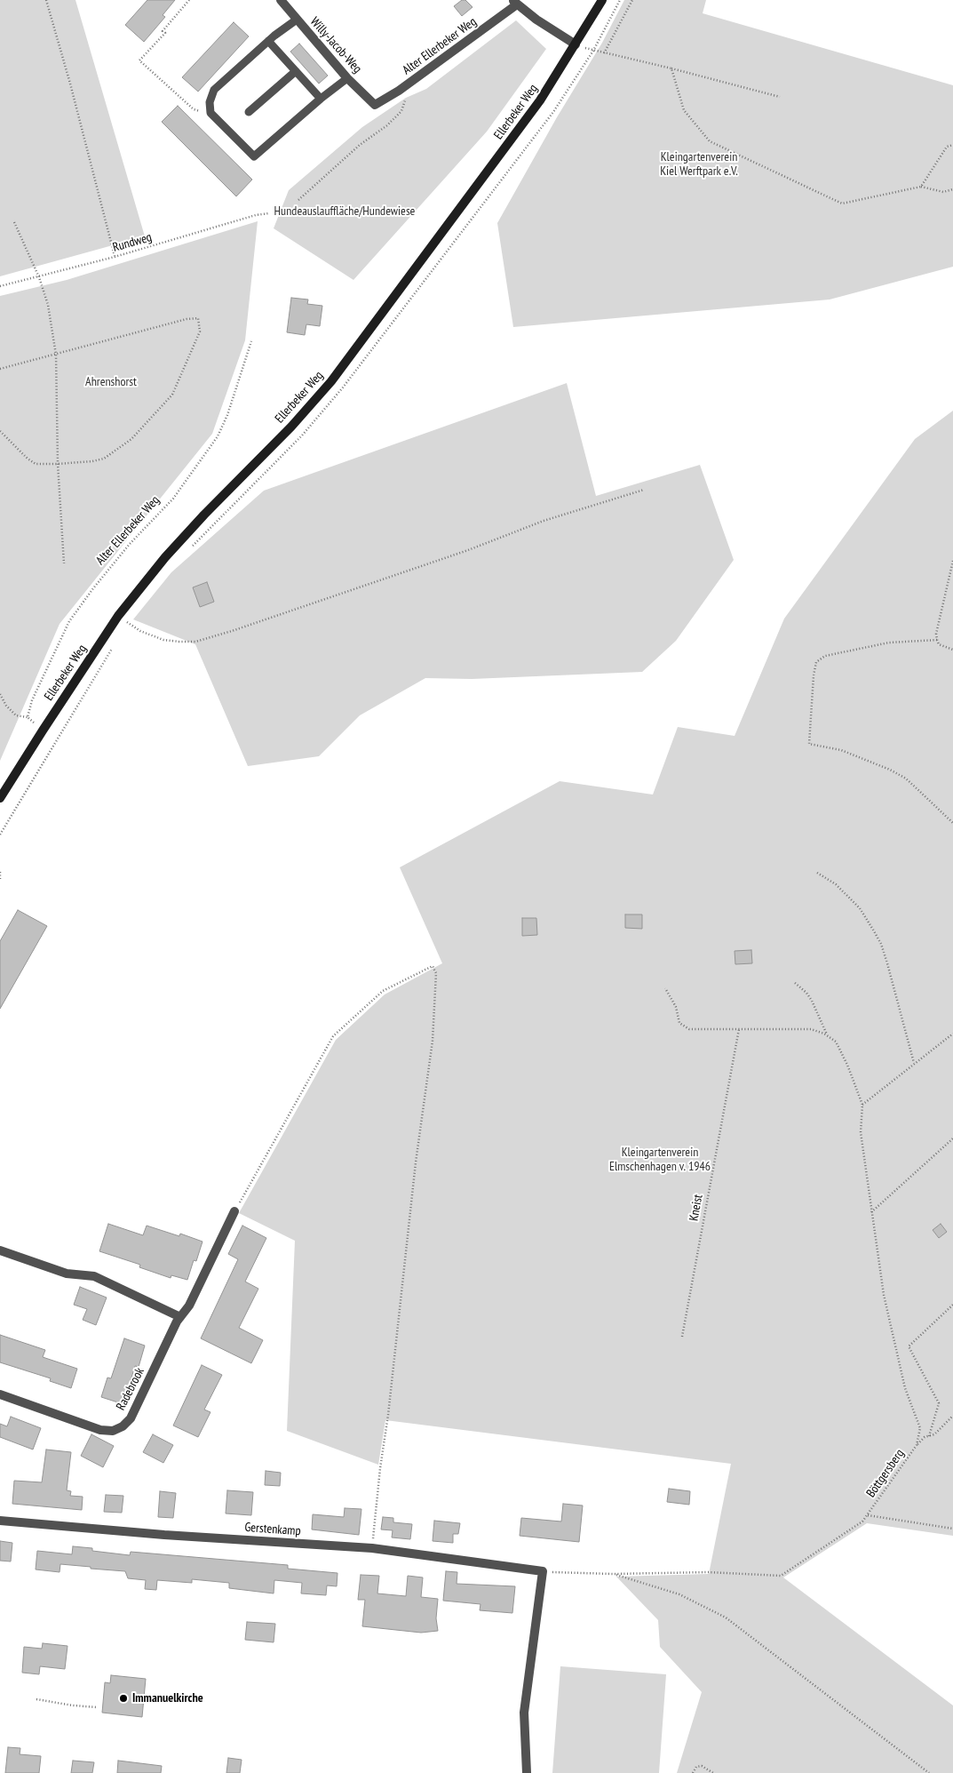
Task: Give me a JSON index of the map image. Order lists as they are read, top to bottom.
{
  "streets": {
    "street": [
      "Willy-Jacob-Weg",
      "Alter Ellerbeker Weg",
      "Ellerbeker Weg",
      "Radebrook",
      "Gerstenkamp"
    ],
    "path": ["Rundweg", "Kneist", "Böttgersberg"]
  },
  "crossings": [
    ["Willy-Jacob-Weg", "Alter Ellerbeker Weg"],
    ["Böttgersberg", "Gerstenkamp"]
  ],
  "parks": [
    "Kleingartenverein Kiel Werftpark e.V.",
    "Hundeauslauffläche/Hundewiese",
    "Ahrenshorst",
    "Kleingartenverein Elmschenhagen v. 1946"
  ],
  "places": ["Immanuelkirche"]
}
